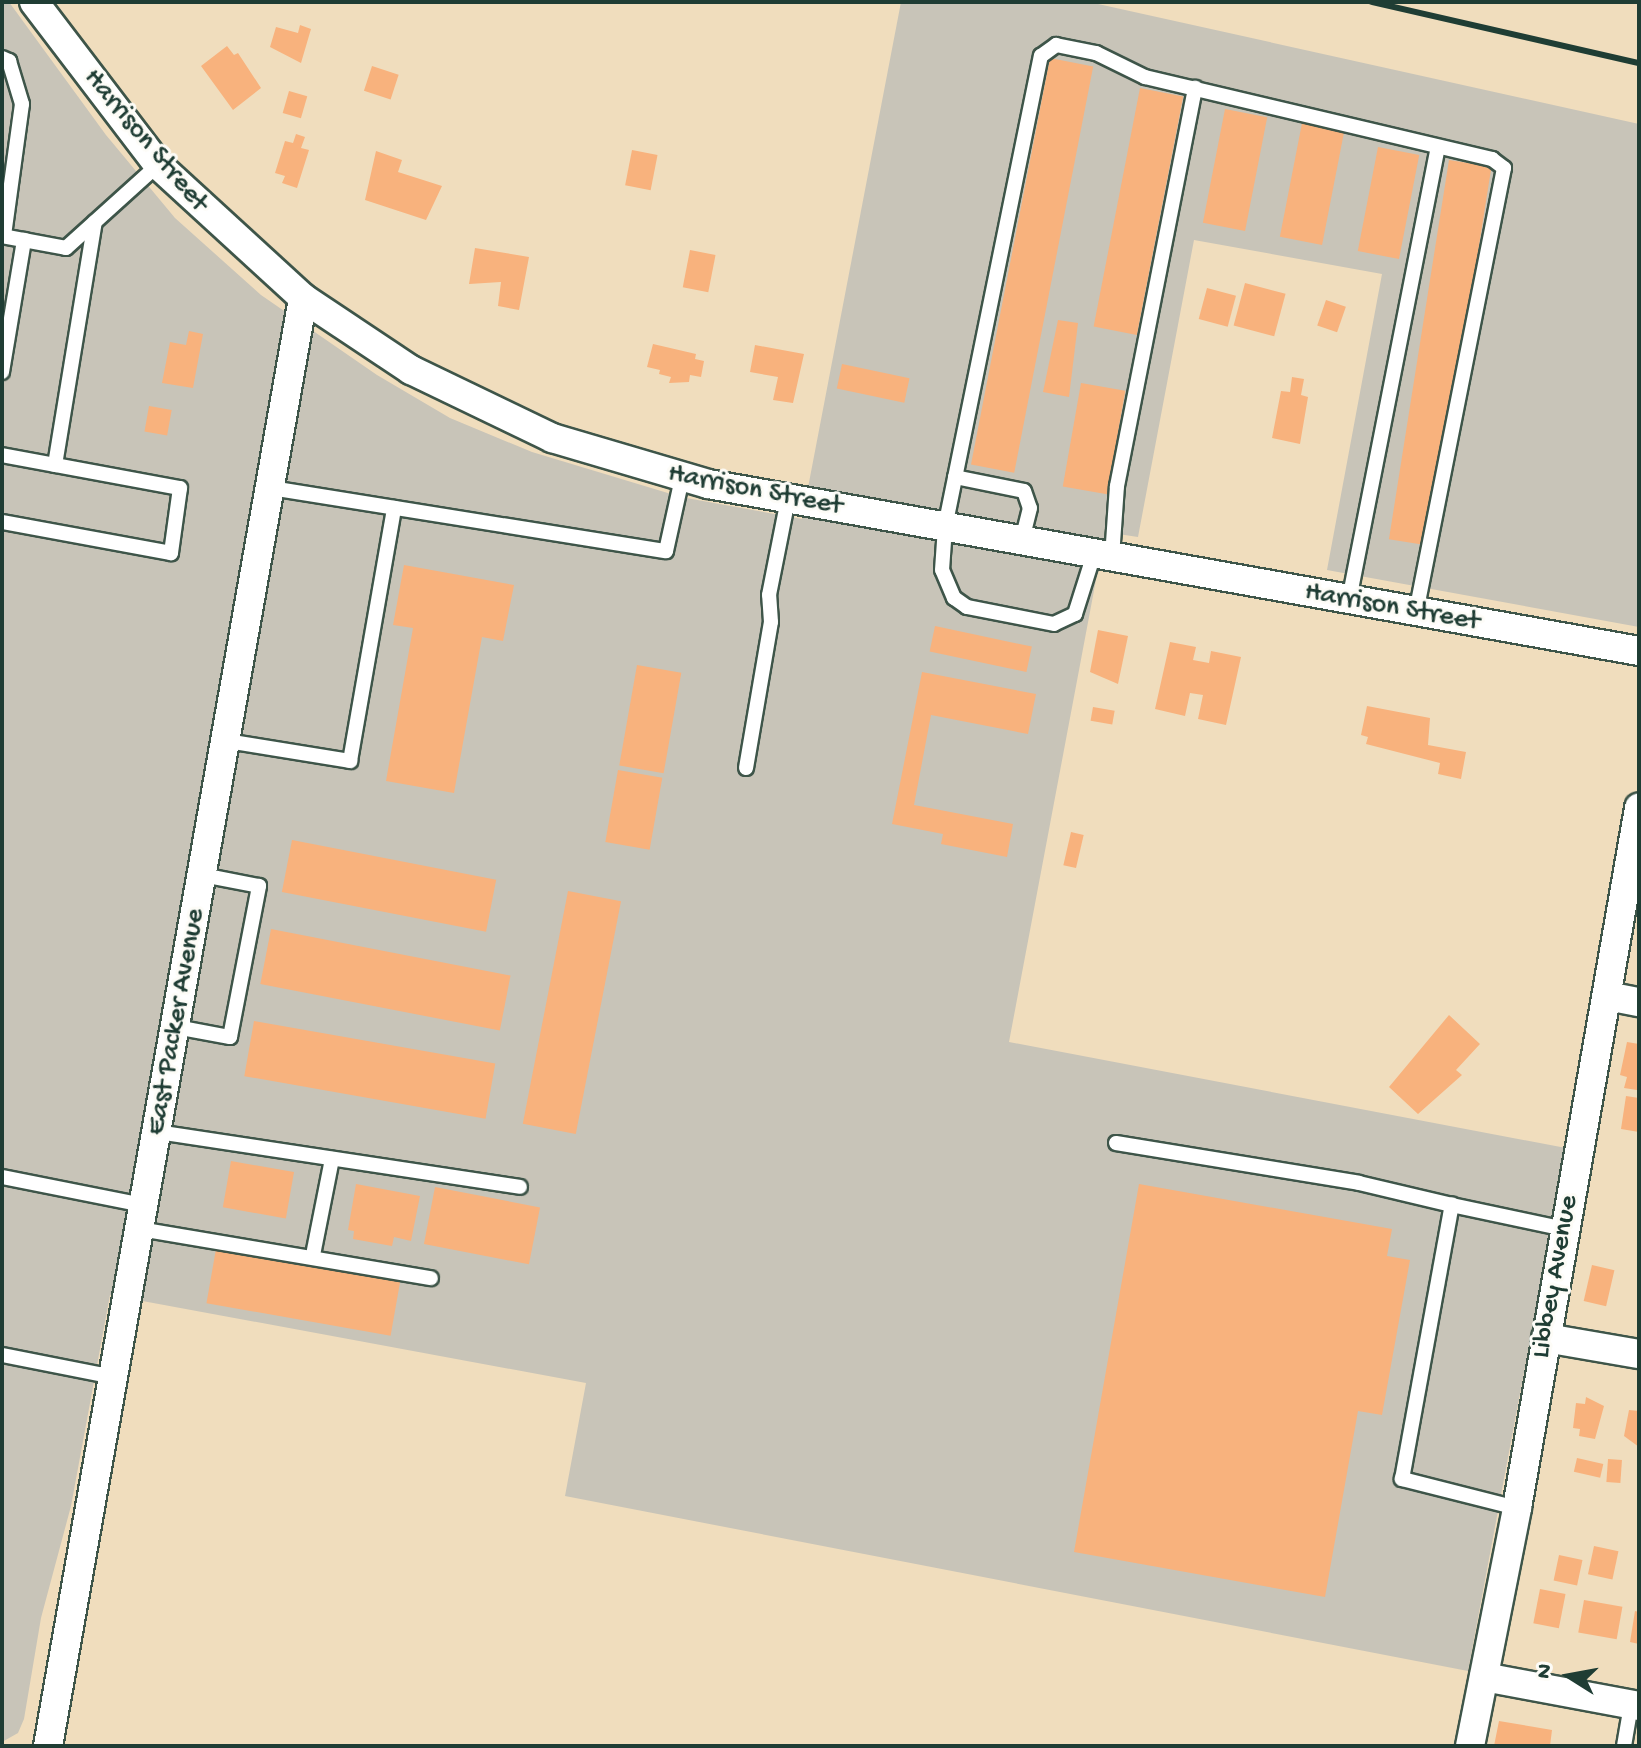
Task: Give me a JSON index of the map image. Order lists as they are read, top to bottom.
{
  "streets": {
    "street": ["Harrison Street", "East Packer Avenue", "Libbey Avenue"]
  },
  "crossings": [
    ["Harrison Street", "East Packer Avenue"]
  ],
  "north": "left"
}
